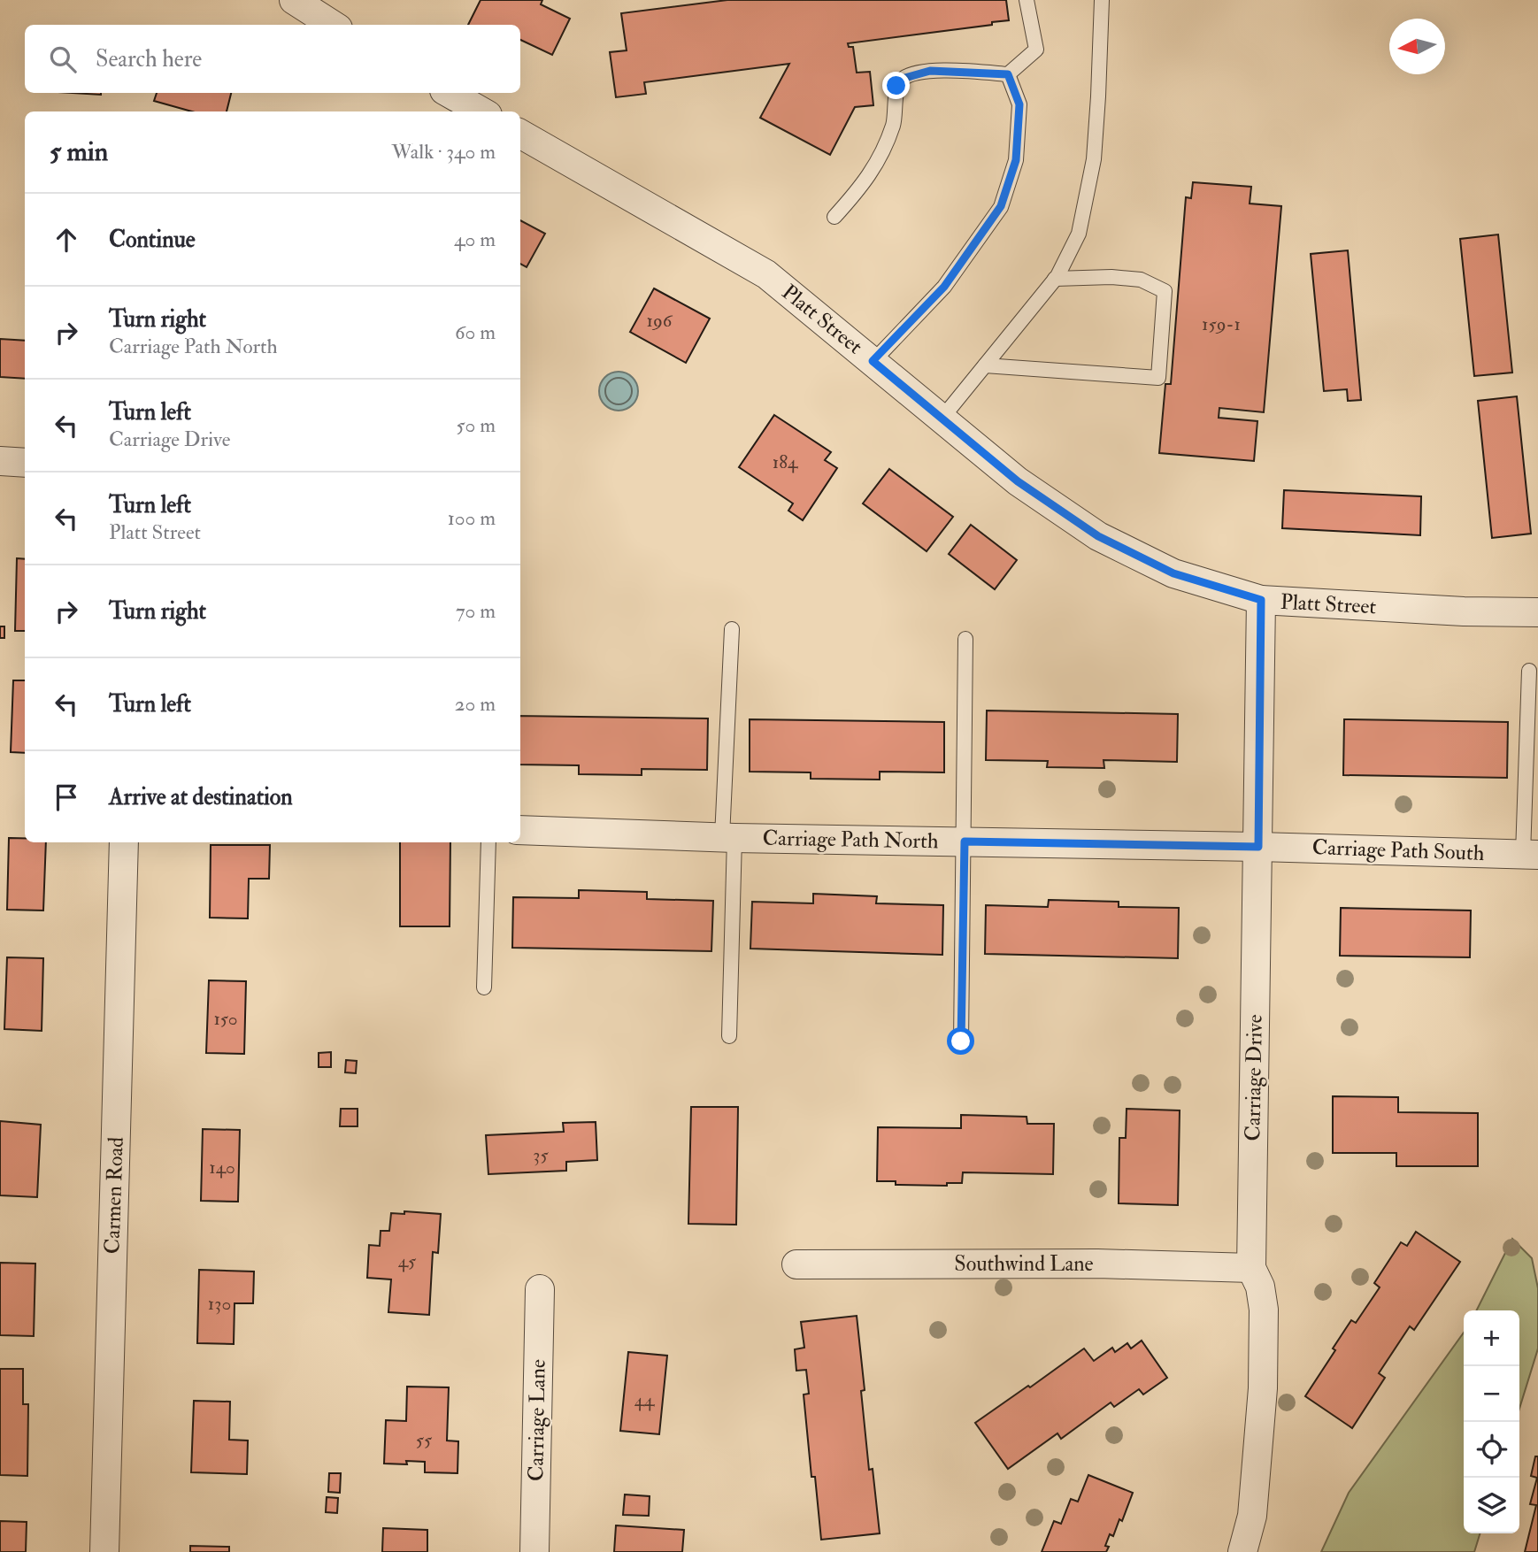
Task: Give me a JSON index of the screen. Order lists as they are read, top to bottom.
{
  "streets": {
    "street": [
      "Platt Street",
      "Carriage Path North",
      "Carriage Path South",
      "Carriage Drive",
      "Carmen Road",
      "Southwind Lane",
      "Carriage Lane"
    ]
  },
  "crossings": [
    ["Platt Street", "Carriage Drive"],
    ["Carriage Path North", "Carriage Path South"],
    ["Carriage Path North", "Carriage Drive"],
    ["Carriage Path South", "Carriage Drive"],
    ["Carriage Drive", "Southwind Lane"]
  ],
  "house_numbers": [
    "196",
    "159-1",
    "184",
    "150",
    "35",
    "140",
    "45",
    "130",
    "44",
    "55"
  ],
  "north": "left",
  "page": {
    "search": "Search here",
    "heading": ["5 min", "Walk · 340 m"],
    "list": [
      ["Continue", "40 m"],
      ["Turn right", "Carriage Path North", "60 m"],
      ["Turn left", "Carriage Drive", "50 m"],
      ["Turn left", "Platt Street", "100 m"],
      ["Turn right", "70 m"],
      ["Turn left", "20 m"],
      "Arrive at destination"
    ],
    "map_buttons": ["+", "−"]
  }
}
